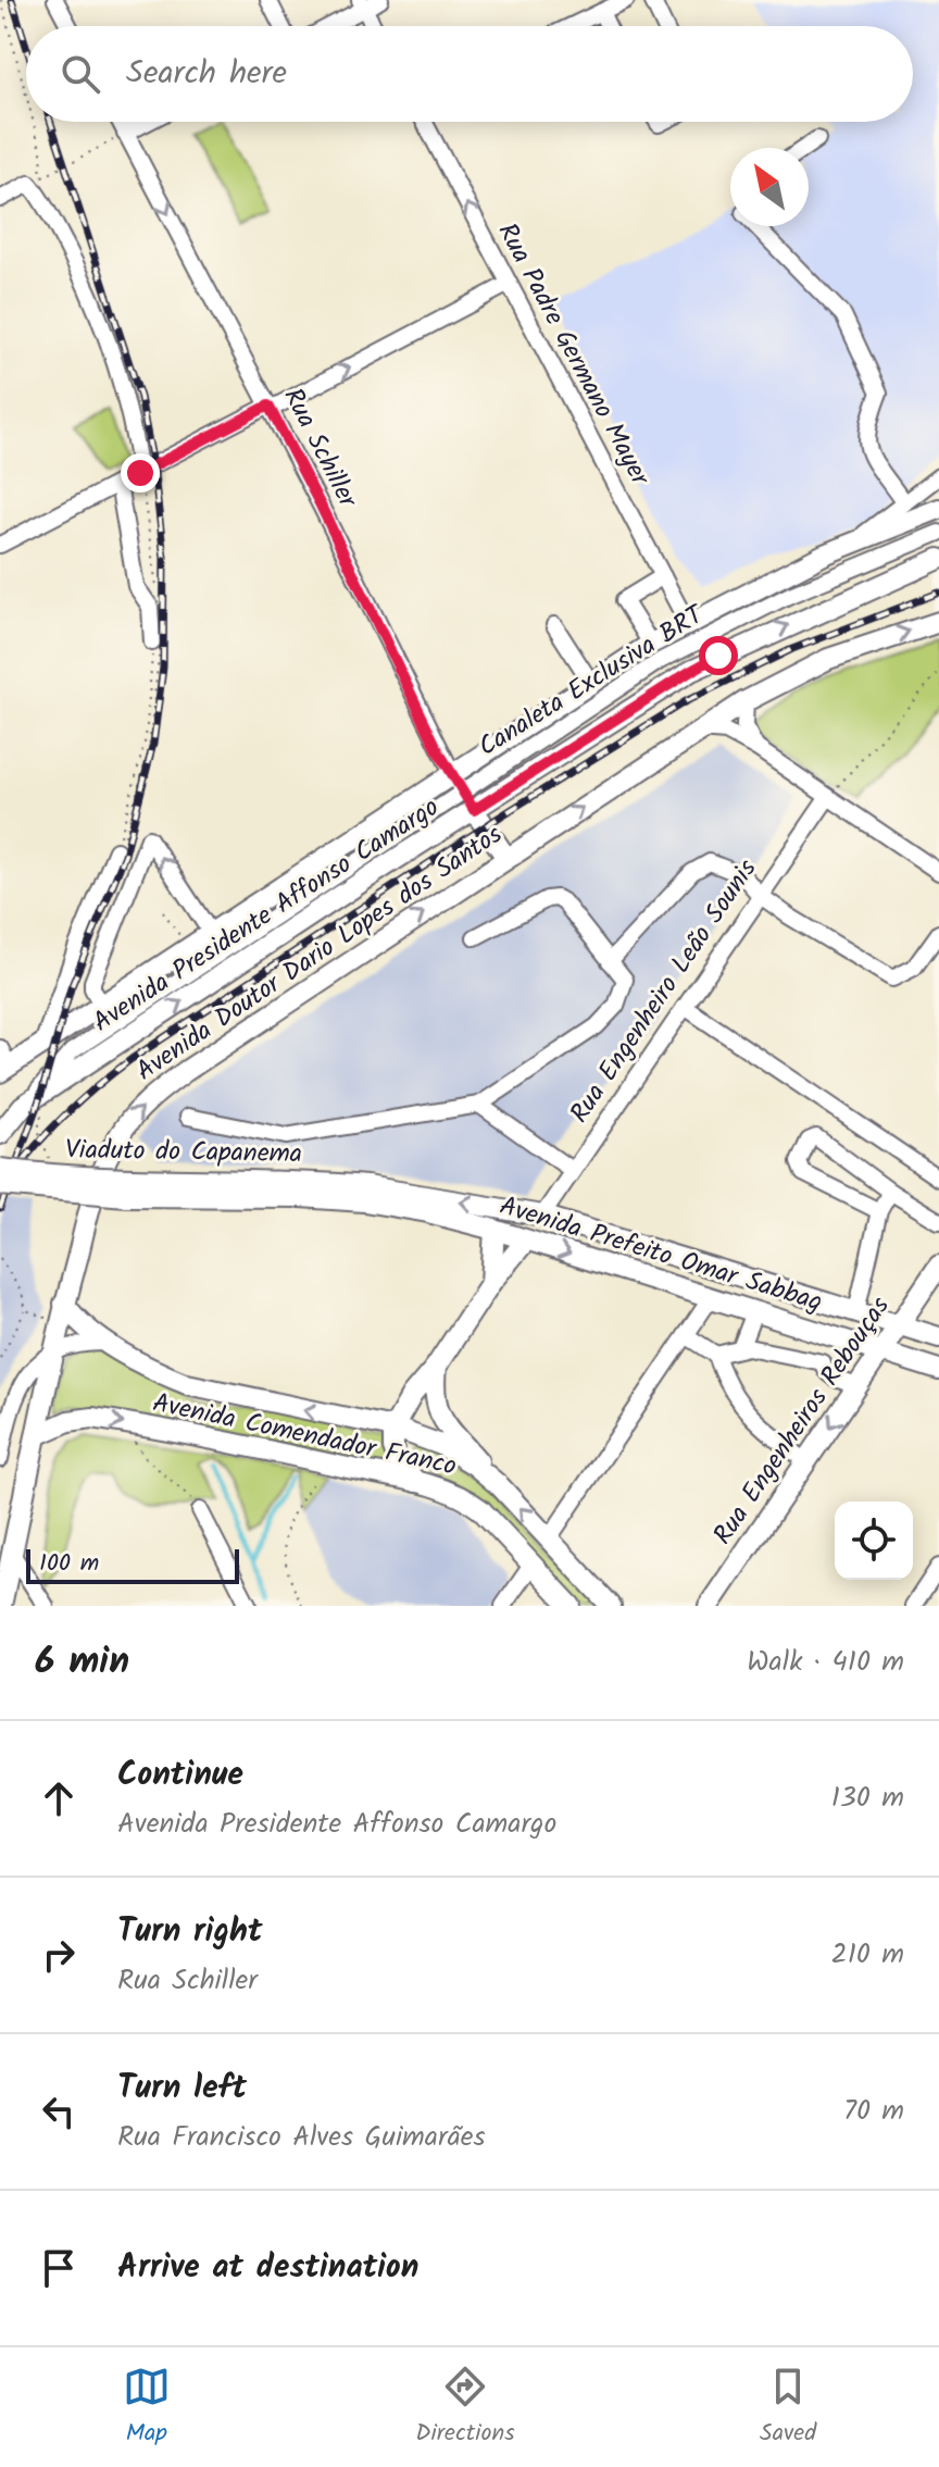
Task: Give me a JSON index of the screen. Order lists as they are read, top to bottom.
{
  "streets": {
    "main road": [
      "Rua Schiller",
      "Avenida Presidente Affonso Camargo",
      "Avenida Doutor Dario Lopes dos Santos",
      "Viaduto do Capanema",
      "Avenida Prefeito Omar Sabbag",
      "Rua Engenheiros Rebouças",
      "Avenida Comendador Franco"
    ],
    "street": ["Rua Padre Germano Mayer", "Canaleta Exclusiva BRT", "Rua Engenheiro Leão Sounis"]
  },
  "crossings": [
    ["Rua Padre Germano Mayer", "Avenida Presidente Affonso Camargo"],
    ["Rua Schiller", "Canaleta Exclusiva BRT"],
    ["Rua Schiller", "Avenida Presidente Affonso Camargo"],
    ["Rua Schiller", "Avenida Doutor Dario Lopes dos Santos"],
    ["Canaleta Exclusiva BRT", "Avenida Presidente Affonso Camargo"],
    ["Avenida Doutor Dario Lopes dos Santos", "Avenida Comendador Franco"],
    ["Rua Engenheiro Leão Sounis", "Avenida Prefeito Omar Sabbag"],
    ["Viaduto do Capanema", "Avenida Prefeito Omar Sabbag"],
    ["Avenida Prefeito Omar Sabbag", "Rua Engenheiros Rebouças"]
  ],
  "one_way": ["Avenida Doutor Dario Lopes dos Santos"],
  "scale_bar": "100 m",
  "north": "top left",
  "page": {
    "search": "Search here",
    "scale": "100 m",
    "heading": ["6 min", "Walk · 410 m"],
    "list": [
      ["Continue", "Avenida Presidente Affonso Camargo", "130 m"],
      ["Turn right", "Rua Schiller", "210 m"],
      ["Turn left", "Rua Francisco Alves Guimarães", "70 m"],
      "Arrive at destination"
    ],
    "nav": ["Map", "Directions", "Saved"]
  }
}
